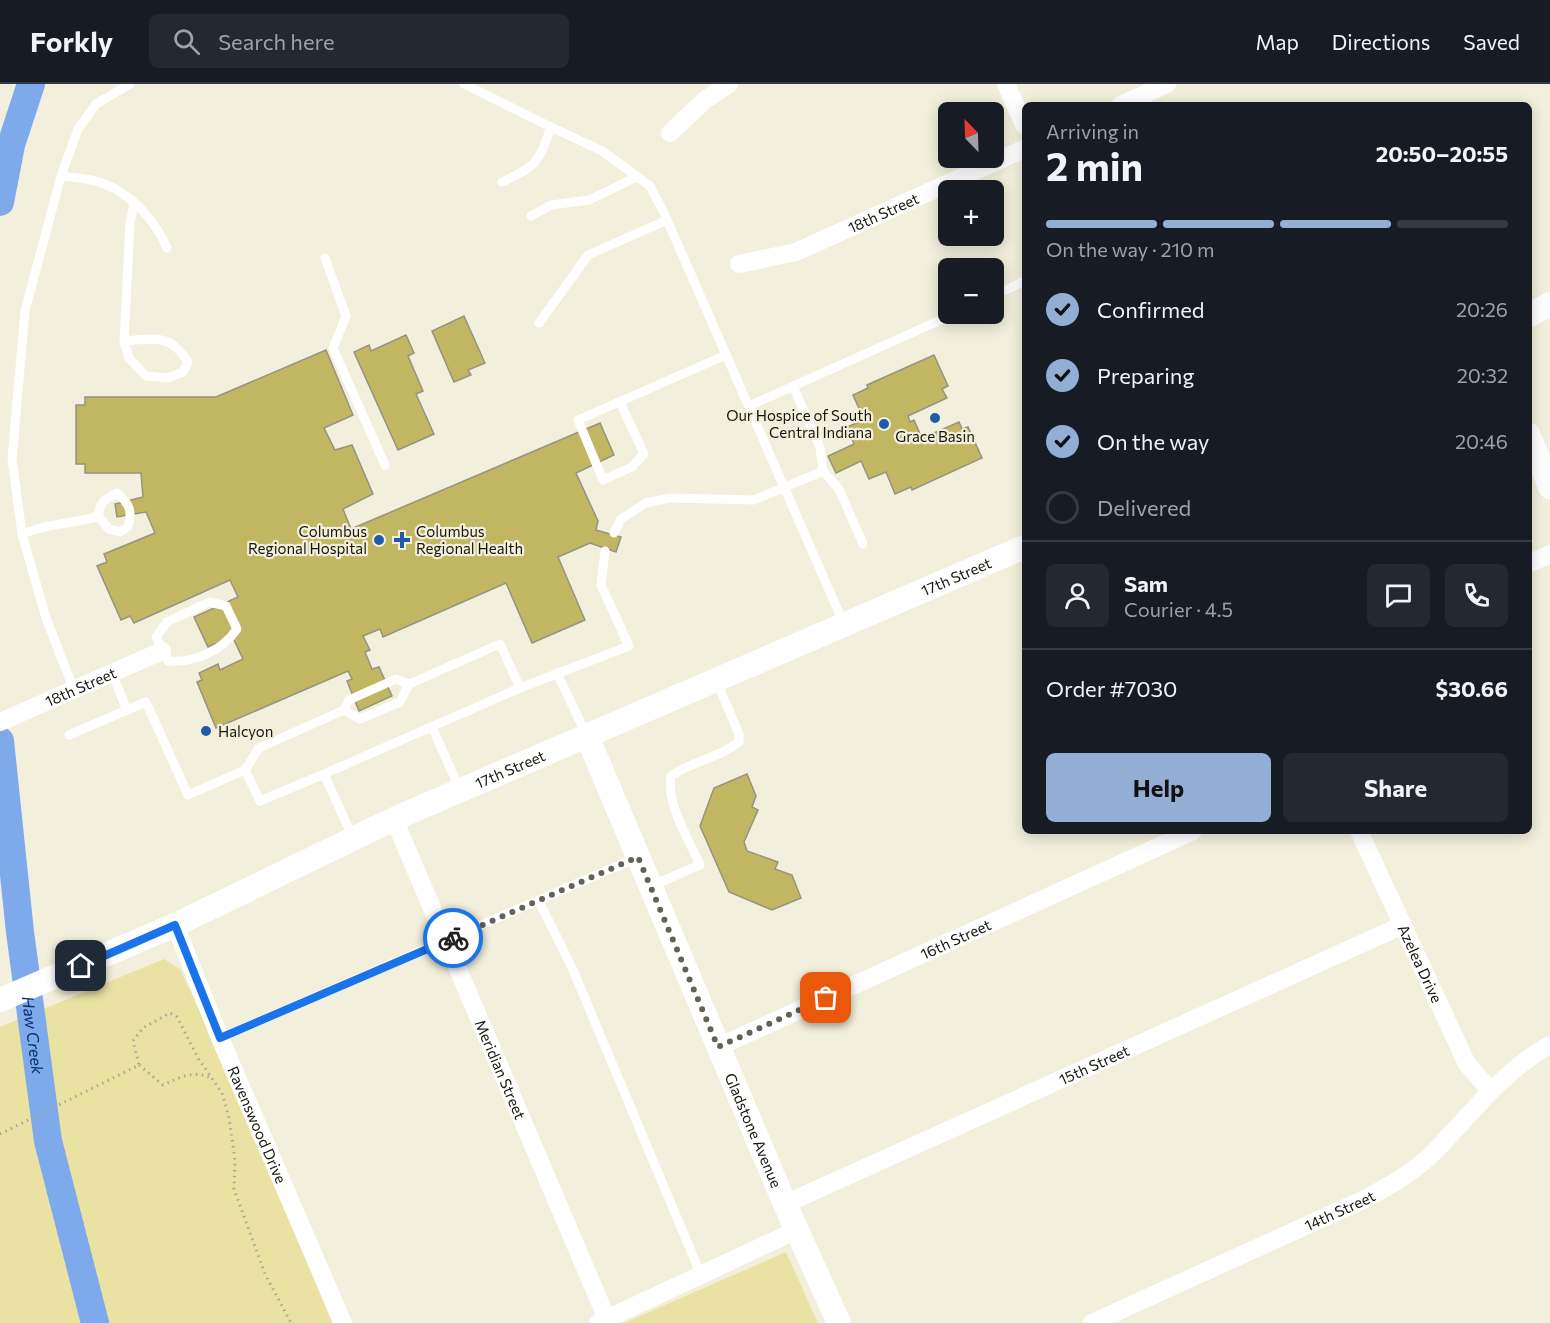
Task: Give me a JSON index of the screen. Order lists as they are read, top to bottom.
{
  "streets": {
    "street": [
      "18th Street",
      "17th Street",
      "16th Street",
      "Azelea Drive",
      "15th Street",
      "Meridian Street",
      "Ravenswood Drive",
      "Gladstone Avenue",
      "14th Street"
    ]
  },
  "crossings": [
    ["17th Street", "Meridian Street"],
    ["17th Street", "Ravenswood Drive"],
    ["17th Street", "Gladstone Avenue"],
    ["16th Street", "Gladstone Avenue"],
    ["Azelea Drive", "15th Street"],
    ["Azelea Drive", "14th Street"],
    ["15th Street", "Gladstone Avenue"]
  ],
  "water": ["Haw Creek"],
  "places": {
    "other": [
      "Grace Basin",
      "Our Hospice of South Central Indiana",
      "Columbus Regional Hospital",
      "Halcyon"
    ],
    "health": ["Columbus Regional Health"]
  },
  "north": "top left",
  "page": {
    "header": "Forkly",
    "search": "Search here",
    "nav": ["Map", "Directions", "Saved"],
    "map_buttons": ["+", "−"],
    "heading": ["2 min", "Arriving in", "20:50–20:55"],
    "panel": [
      "Sam",
      "Courier · 4.5",
      "Order #7030",
      "$30.66"
    ],
    "bar": "On the way · 210 m",
    "list": [
      ["Confirmed", "20:26"],
      ["Preparing", "20:32"],
      ["On the way", "20:46"],
      "Delivered"
    ],
    "buttons": ["Help", "Share"]
  }
}
